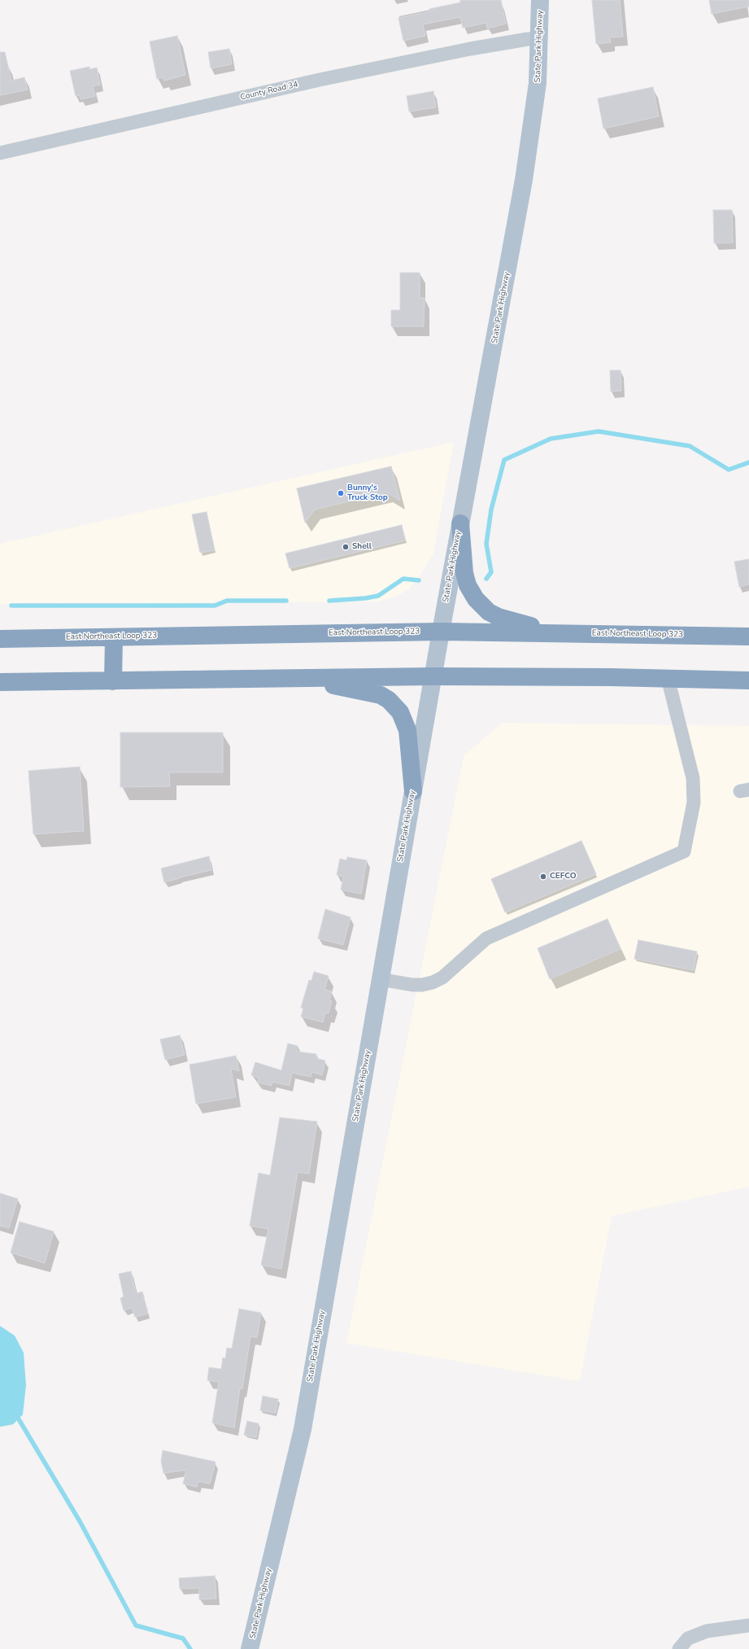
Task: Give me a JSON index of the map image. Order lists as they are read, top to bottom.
{
  "streets": {
    "highway": ["East Northeast Loop 323"],
    "main road": ["State Park Highway"],
    "street": ["County Road 34"]
  },
  "crossings": [
    ["State Park Highway", "County Road 34"],
    ["State Park Highway", "East Northeast Loop 323"]
  ],
  "places": ["Bunny's Truck Stop", "Shell", "CEFCO"]
}
